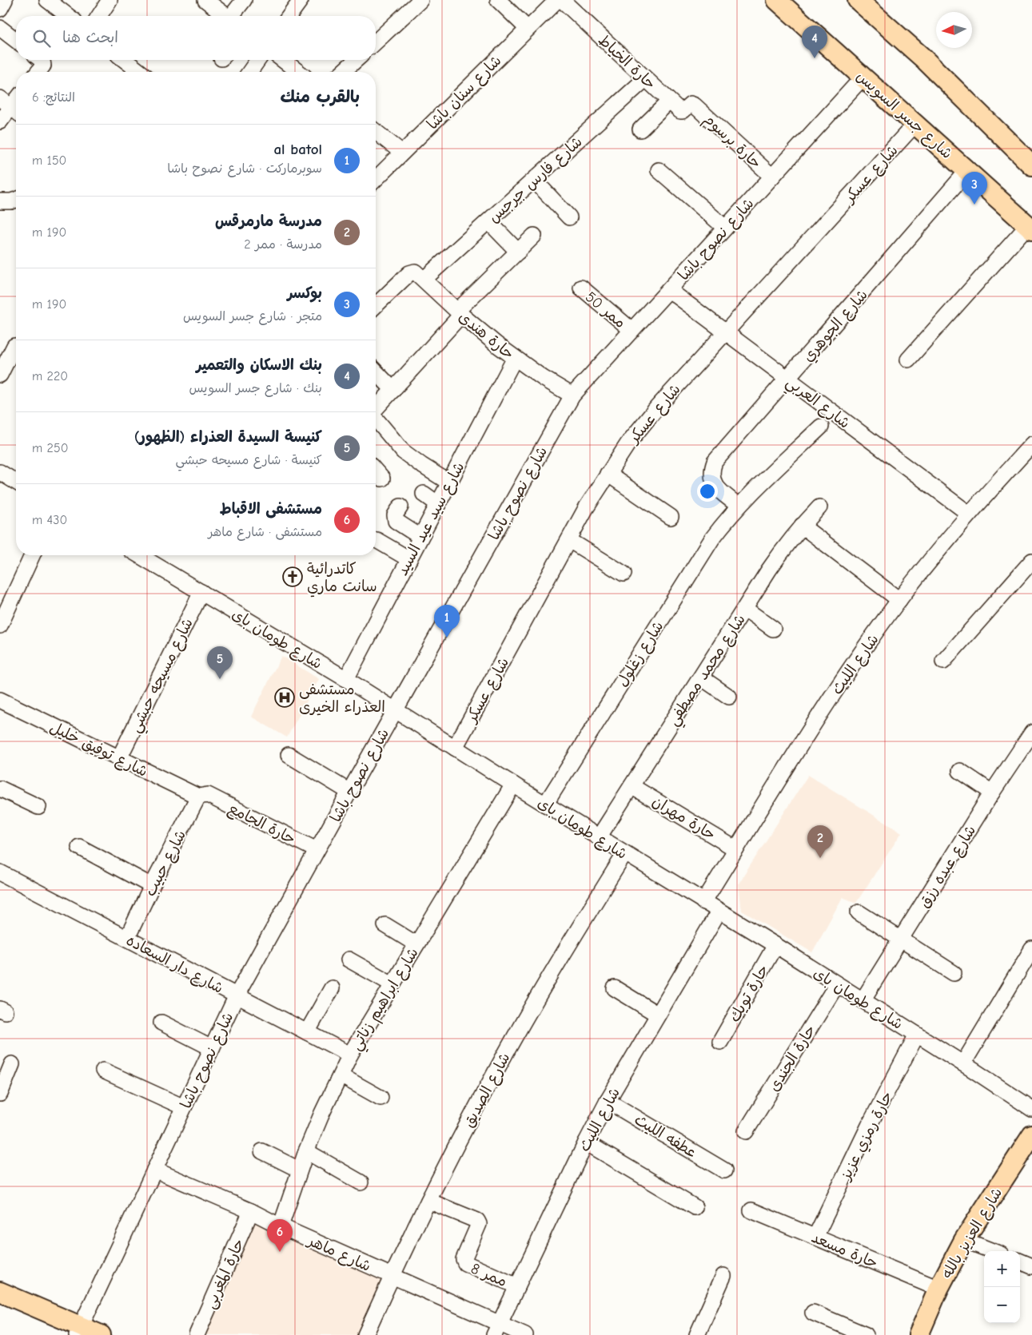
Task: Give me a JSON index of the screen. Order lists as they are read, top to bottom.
{
  "streets": {
    "main road": ["شارع جسر السويس", "شارع العزيز بالله"],
    "street": [
      "حارة الخياط",
      "شارع سنان باشا",
      "حارة برسوم",
      "شارع عسكر",
      "شارع فارس جرجس",
      "شارع نصوح باشا",
      "ممر 50",
      "شارع الجوهري",
      "حارة هندى",
      "شارع العربي",
      "شارع سيد عيد السيد",
      "شارع طومان باى",
      "شارع زغلول",
      "شارع الليث",
      "شارع محمد مصطفي",
      "شارع مسيحه حبشي",
      "شارع توفيق خليل",
      "حارة مهران",
      "حارة الجامع",
      "شارع حبيب",
      "شارع عبده رزق",
      "شارع دار السعاده",
      "حارة تويك",
      "شارع ابراهيم زناتي",
      "حارة الجندى",
      "شارع الصديق",
      "عطفه الليث",
      "حارة رمزي عزيز",
      "حارة مسعد",
      "شارع ماهر",
      "حارة المغربى",
      "ممر 8"
    ]
  },
  "crossings": [
    ["حارة الخياط", "حارة برسوم"],
    ["حارة الخياط", "شارع فارس جرجس"],
    ["شارع جسر السويس", "شارع عسكر"],
    ["شارع جسر السويس", "شارع نصوح باشا"],
    ["شارع جسر السويس", "شارع الجوهري"],
    ["حارة برسوم", "شارع نصوح باشا"],
    ["شارع عسكر", "شارع العربي"],
    ["شارع عسكر", "شارع طومان باى"],
    ["شارع فارس جرجس", "حارة هندى"],
    ["شارع نصوح باشا", "ممر 50"],
    ["شارع نصوح باشا", "حارة هندى"],
    ["شارع نصوح باشا", "شارع العربي"],
    ["شارع نصوح باشا", "شارع طومان باى"],
    ["شارع نصوح باشا", "حارة الجامع"],
    ["شارع نصوح باشا", "شارع دار السعاده"],
    ["شارع نصوح باشا", "شارع ماهر"],
    ["شارع الجوهري", "شارع العربي"],
    ["شارع الجوهري", "شارع زغلول"],
    ["حارة هندى", "شارع سيد عيد السيد"],
    ["شارع العربي", "شارع الليث"],
    ["شارع سيد عيد السيد", "شارع طومان باى"],
    ["شارع طومان باى", "شارع زغلول"],
    ["شارع طومان باى", "شارع الليث"],
    ["شارع طومان باى", "شارع محمد مصطفي"],
    ["شارع طومان باى", "شارع مسيحه حبشي"],
    ["شارع طومان باى", "شارع عبده رزق"],
    ["شارع طومان باى", "حارة تويك"],
    ["شارع طومان باى", "شارع ابراهيم زناتي"],
    ["شارع طومان باى", "حارة الجندى"],
    ["شارع طومان باى", "شارع الصديق"],
    ["شارع طومان باى", "حارة رمزي عزيز"],
    ["شارع الليث", "حارة مهران"],
    ["شارع الليث", "عطفه الليث"],
    ["شارع الليث", "شارع ماهر"],
    ["شارع الليث", "ممر 8"],
    ["شارع محمد مصطفي", "حارة مهران"],
    ["شارع مسيحه حبشي", "شارع توفيق خليل"],
    ["شارع توفيق خليل", "حارة الجامع"],
    ["شارع توفيق خليل", "شارع حبيب"],
    ["حارة الجامع", "شارع حبيب"],
    ["شارع حبيب", "شارع دار السعاده"],
    ["شارع دار السعاده", "شارع ابراهيم زناتي"],
    ["شارع ابراهيم زناتي", "شارع ماهر"],
    ["شارع الصديق", "شارع ماهر"],
    ["شارع الصديق", "ممر 8"],
    ["حارة رمزي عزيز", "حارة مسعد"],
    ["شارع العزيز بالله", "حارة مسعد"],
    ["شارع ماهر", "حارة المغربى"]
  ],
  "places": {
    "church": ["كاتدرائية سانت ماري"],
    "hospital": ["مستشفى العذراء الخيرى"]
  },
  "north": "left",
  "page": {
    "search": "ابحث هنا",
    "pins": [
      "4",
      "3",
      "1",
      "5",
      "2",
      "6"
    ],
    "heading": ["بالقرب منك", "النتائج: 6"],
    "list": [
      {
        "mark": "1",
        "name": "al batol",
        "note": "سوبرماركت · شارع نصوح باشا",
        "value": "150 m"
      },
      {
        "mark": "2",
        "name": "مدرسة مارمرقس",
        "note": "مدرسة · ممر 2",
        "value": "190 m"
      },
      {
        "mark": "3",
        "name": "بوكسر",
        "note": "متجر · شارع جسر السويس",
        "value": "190 m"
      },
      {
        "mark": "4",
        "name": "بنك الاسكان والتعمير",
        "note": "بنك · شارع جسر السويس",
        "value": "220 m"
      },
      {
        "mark": "5",
        "name": "كنيسة السيدة العذراء (الظهور)",
        "note": "كنيسة · شارع مسيحه حبشي",
        "value": "250 m"
      },
      {
        "mark": "6",
        "name": "مستشفى الاقباط",
        "note": "مستشفى · شارع ماهر",
        "value": "430 m"
      }
    ],
    "map_buttons": ["+", "−"]
  }
}
